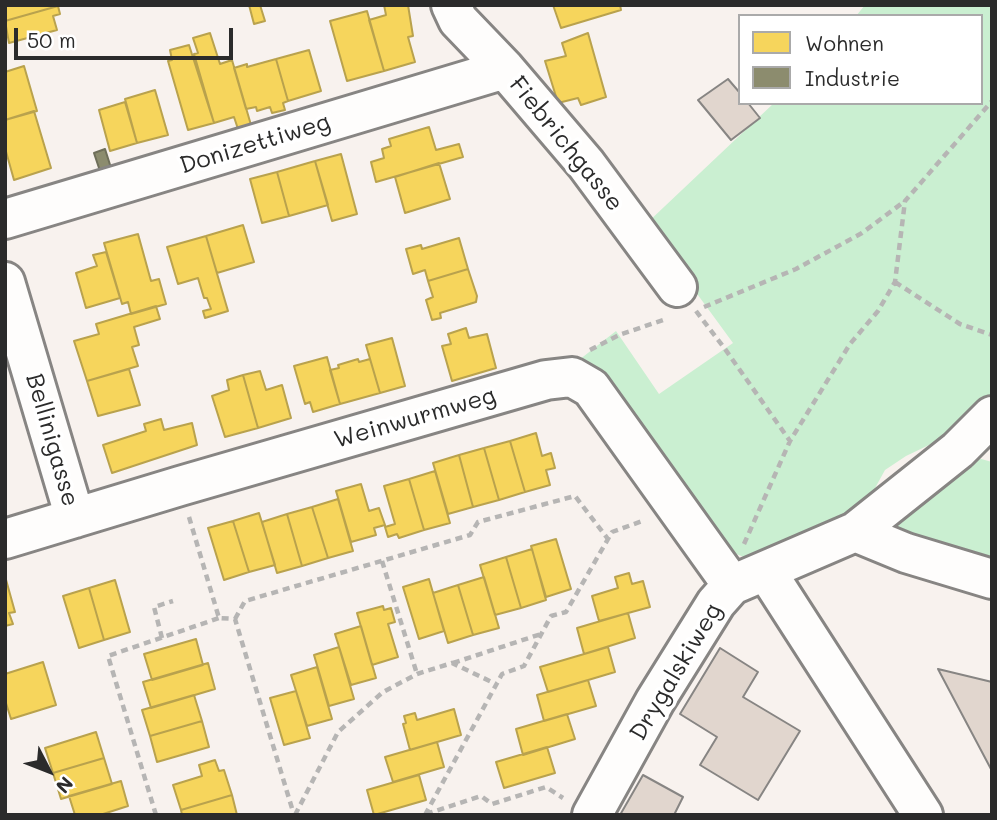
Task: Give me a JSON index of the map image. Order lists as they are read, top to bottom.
{
  "streets": {
    "street": [
      "Donizettiweg",
      "Fiebrichgasse",
      "Weinwurmweg",
      "Bellinigasse",
      "Drygalskiweg"
    ]
  },
  "crossings": [
    ["Donizettiweg", "Fiebrichgasse"],
    ["Weinwurmweg", "Bellinigasse"],
    ["Weinwurmweg", "Drygalskiweg"]
  ],
  "legend": ["Wohnen", "Industrie"],
  "scale_bar": "50 m",
  "north": "bottom right"
}
